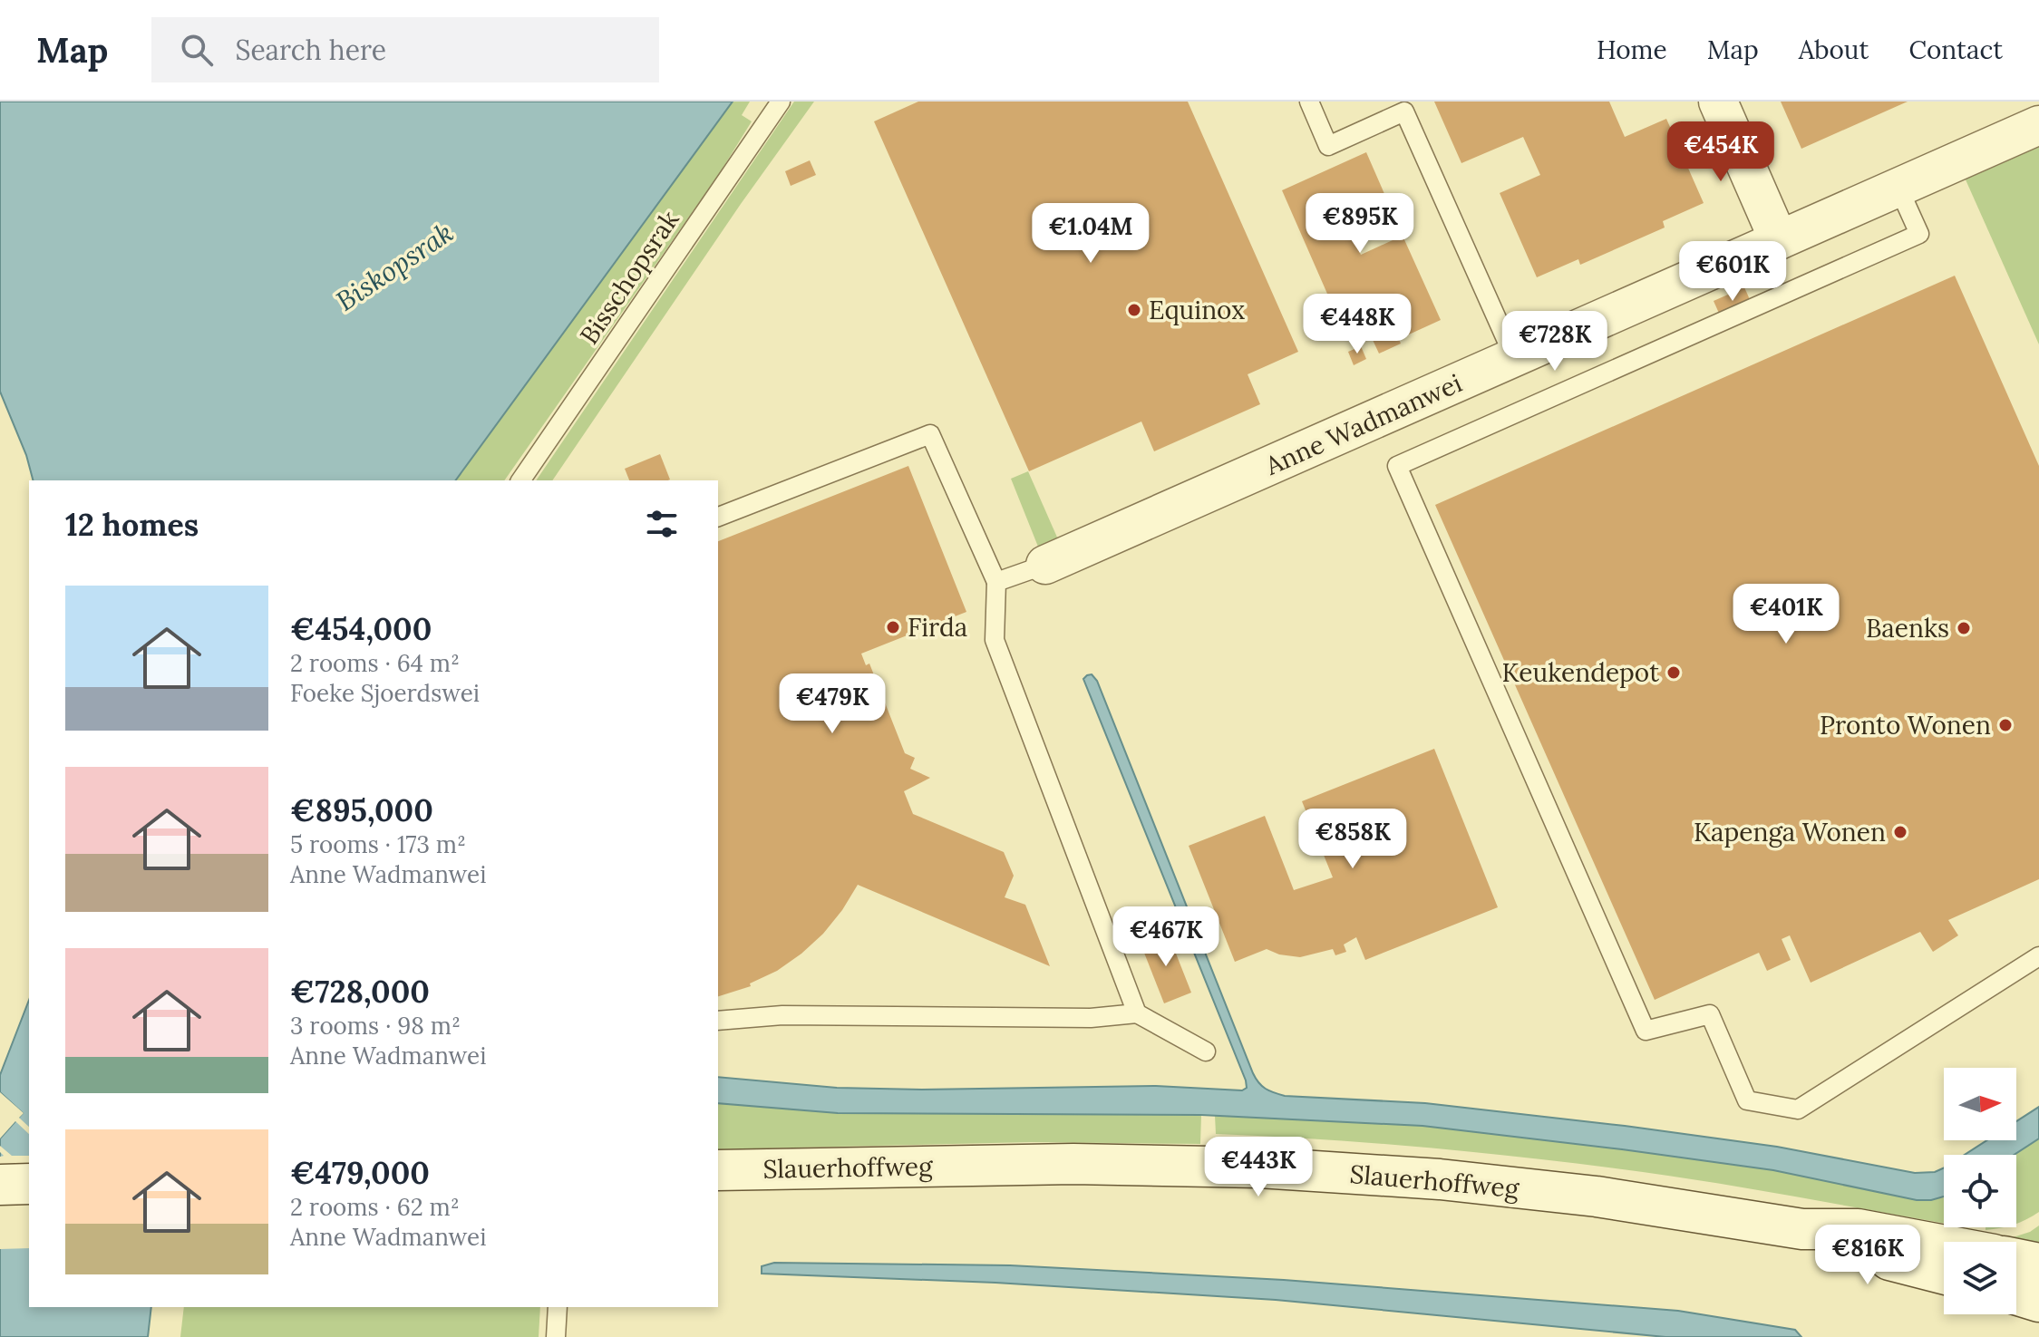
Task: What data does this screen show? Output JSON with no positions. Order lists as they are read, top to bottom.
{
  "streets": {
    "main road": ["Slauerhoffweg"],
    "street": ["Anne Wadmanwei"],
    "lane": ["Bisschopsrak"]
  },
  "water": ["Biskopsrak"],
  "places": [
    "Equinox",
    "Firda",
    "Baenks",
    "Keukendepot",
    "Pronto Wonen",
    "Kapenga Wonen"
  ],
  "north": "right",
  "page": {
    "header": "Map",
    "search": "Search here",
    "nav": [
      "Home",
      "Map",
      "About",
      "Contact"
    ],
    "price": [
      "€454K",
      "€895K",
      "€1.04M",
      "€601K",
      "€448K",
      "€728K",
      "€401K",
      "€479K",
      "€858K",
      "€467K",
      "€443K",
      "€816K"
    ],
    "heading": "12 homes",
    "list": [
      {
        "name": "€454,000",
        "note": "2 rooms · 64 m² · Foeke Sjoerdswei"
      },
      {
        "name": "€895,000",
        "note": "5 rooms · 173 m² · Anne Wadmanwei"
      },
      {
        "name": "€728,000",
        "note": "3 rooms · 98 m² · Anne Wadmanwei"
      },
      {
        "name": "€479,000",
        "note": "2 rooms · 62 m² · Anne Wadmanwei"
      }
    ]
  }
}
